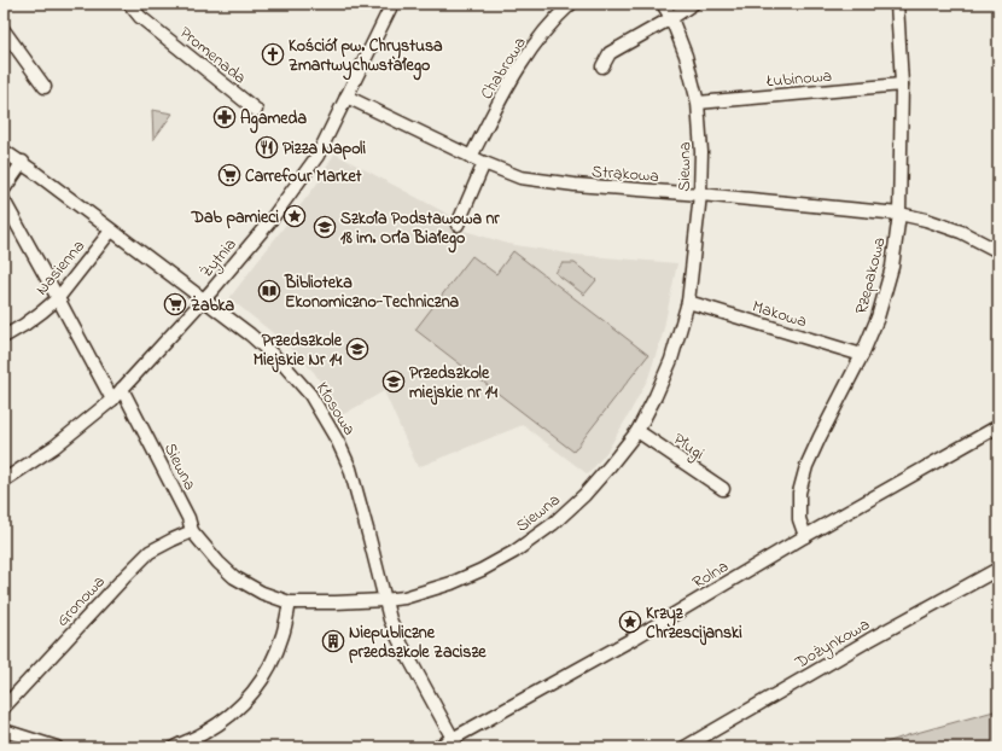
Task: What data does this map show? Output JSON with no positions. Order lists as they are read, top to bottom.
{
  "streets": {
    "street": [
      "Promenada",
      "Chabrowa",
      "Łubinowa",
      "Siewna",
      "Strąkowa",
      "Żytnia",
      "Nasienna",
      "Rzepakowa",
      "Makowa",
      "Kłosowa",
      "Pługi",
      "Rolna",
      "Gronowa",
      "Dożynkowa"
    ]
  },
  "crossings": [
    ["Chabrowa", "Strąkowa"],
    ["Łubinowa", "Siewna"],
    ["Łubinowa", "Rzepakowa"],
    ["Siewna", "Strąkowa"],
    ["Siewna", "Żytnia"],
    ["Siewna", "Makowa"],
    ["Siewna", "Kłosowa"],
    ["Siewna", "Pługi"],
    ["Siewna", "Gronowa"],
    ["Strąkowa", "Żytnia"],
    ["Strąkowa", "Rzepakowa"],
    ["Żytnia", "Kłosowa"],
    ["Nasienna", "Kłosowa"],
    ["Rzepakowa", "Makowa"],
    ["Rzepakowa", "Rolna"],
    ["Kłosowa", "Rolna"]
  ],
  "places": {
    "church": ["Kościół pw. Chrystusa Zmartwychwstałego"],
    "pharmacy": ["Agameda"],
    "restaurant": ["Pizza Napoli"],
    "supermarket": ["Carrefour Market", "Żabka"],
    "place": ["Dab pamieci", "Krzyz Chrzescijanski"],
    "school or university": ["Szkoła Podstawowa nr 18 im. Orła Białego", "Przedszkole Miejskie Nr 14", "Przedszkole miejskie nr 14"],
    "library": ["Biblioteka Ekonomiczno-Techniczna"],
    "building": ["Niepubliczne przedszkole Zacisze"]
  }
}
